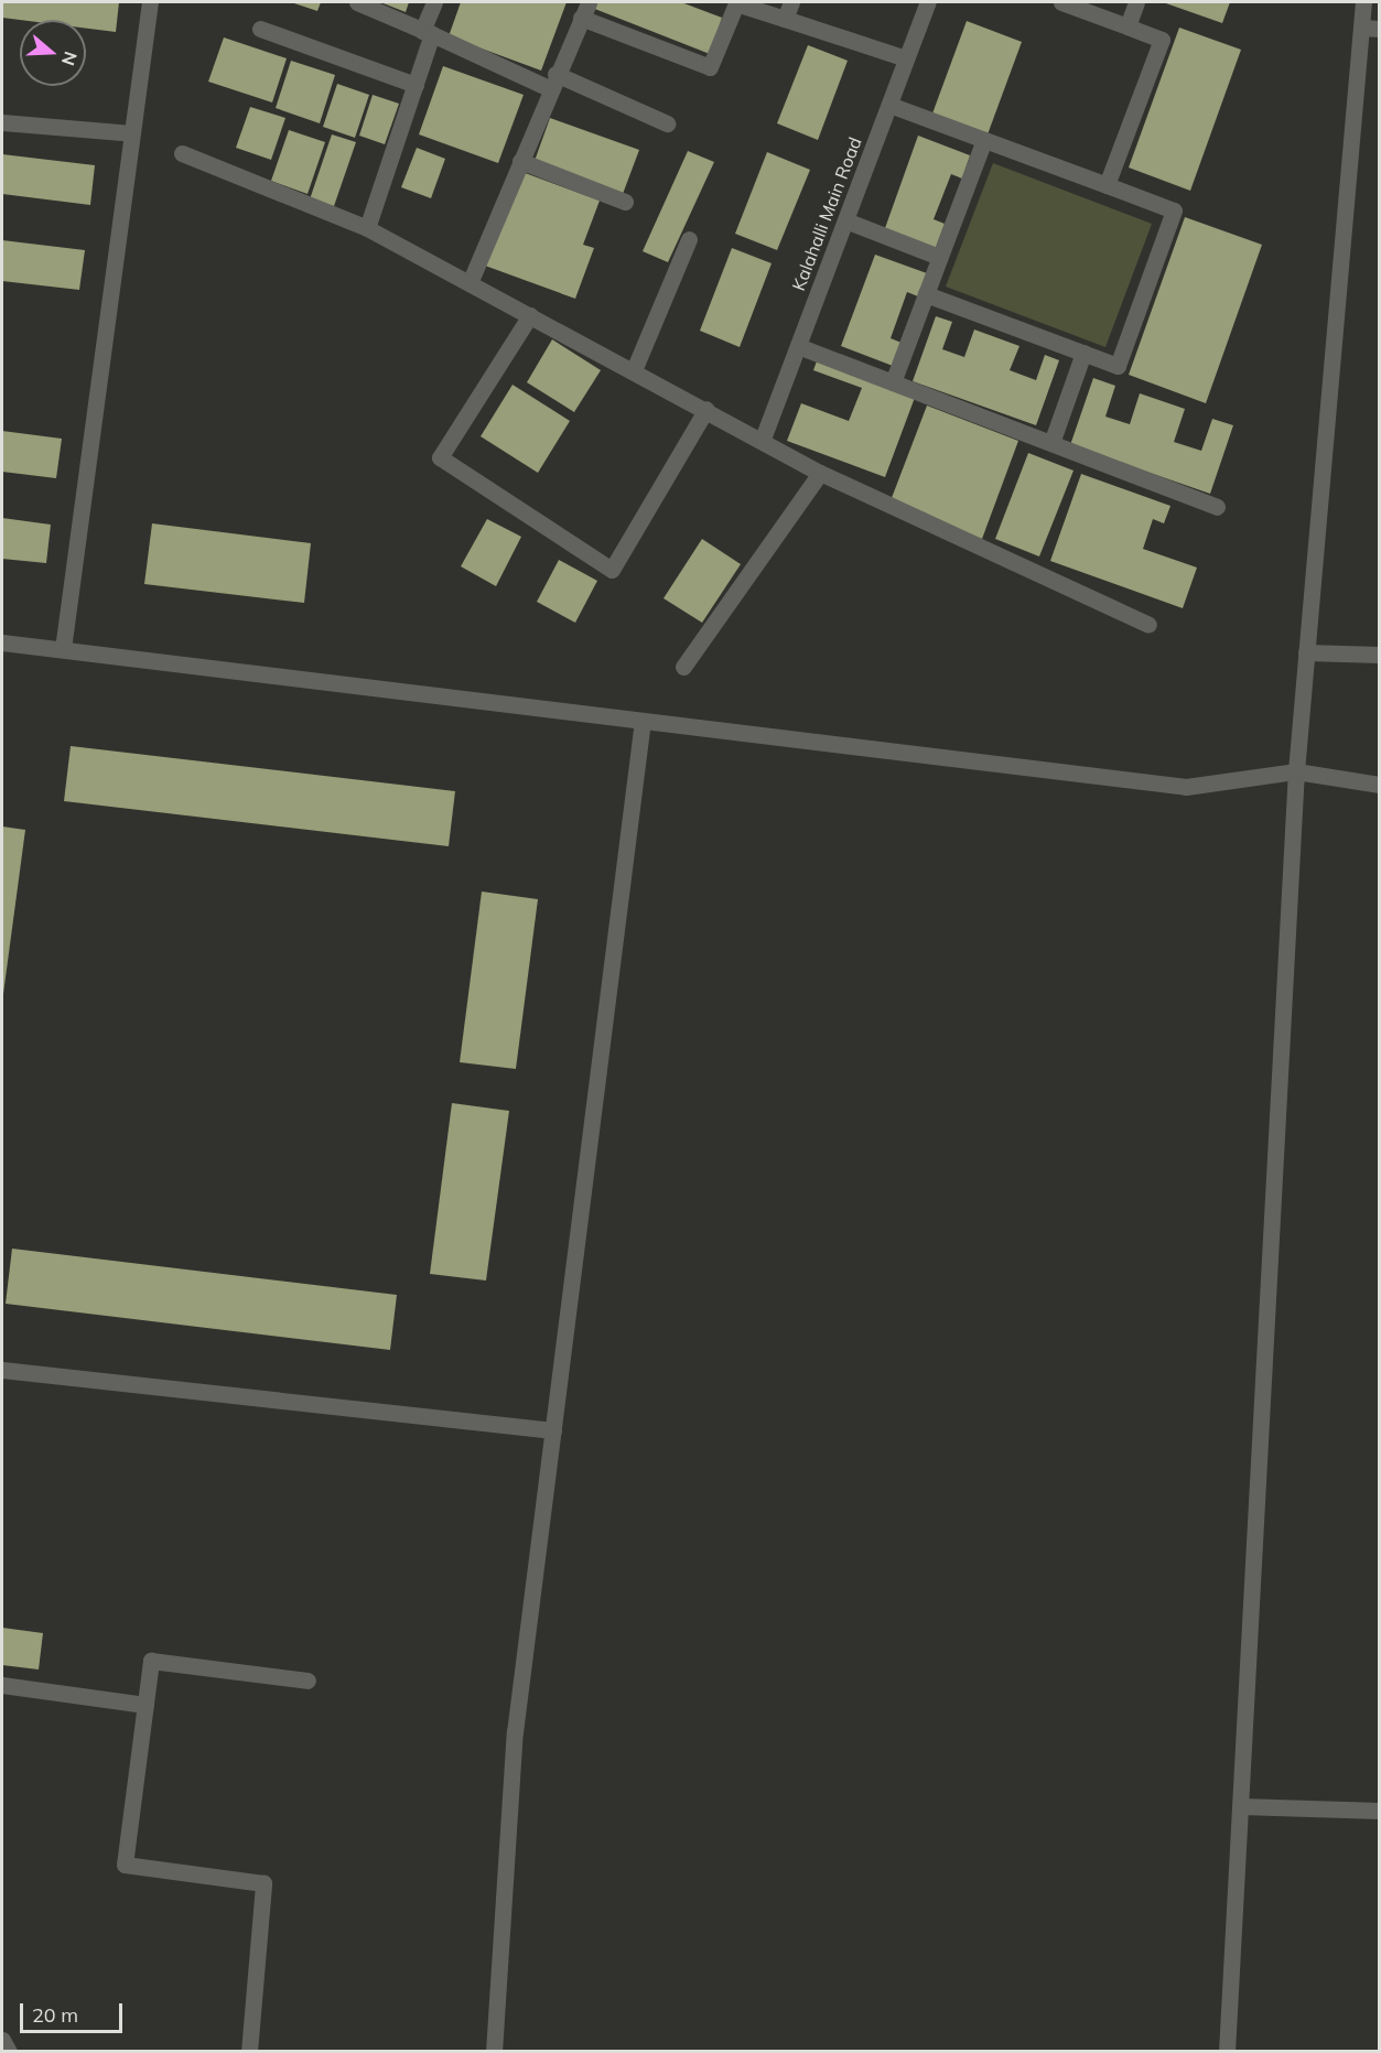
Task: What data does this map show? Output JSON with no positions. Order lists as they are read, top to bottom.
{
  "streets": {
    "street": ["Kalahalli Main Road"]
  },
  "scale_bar": "20 m",
  "north": "right"
}
